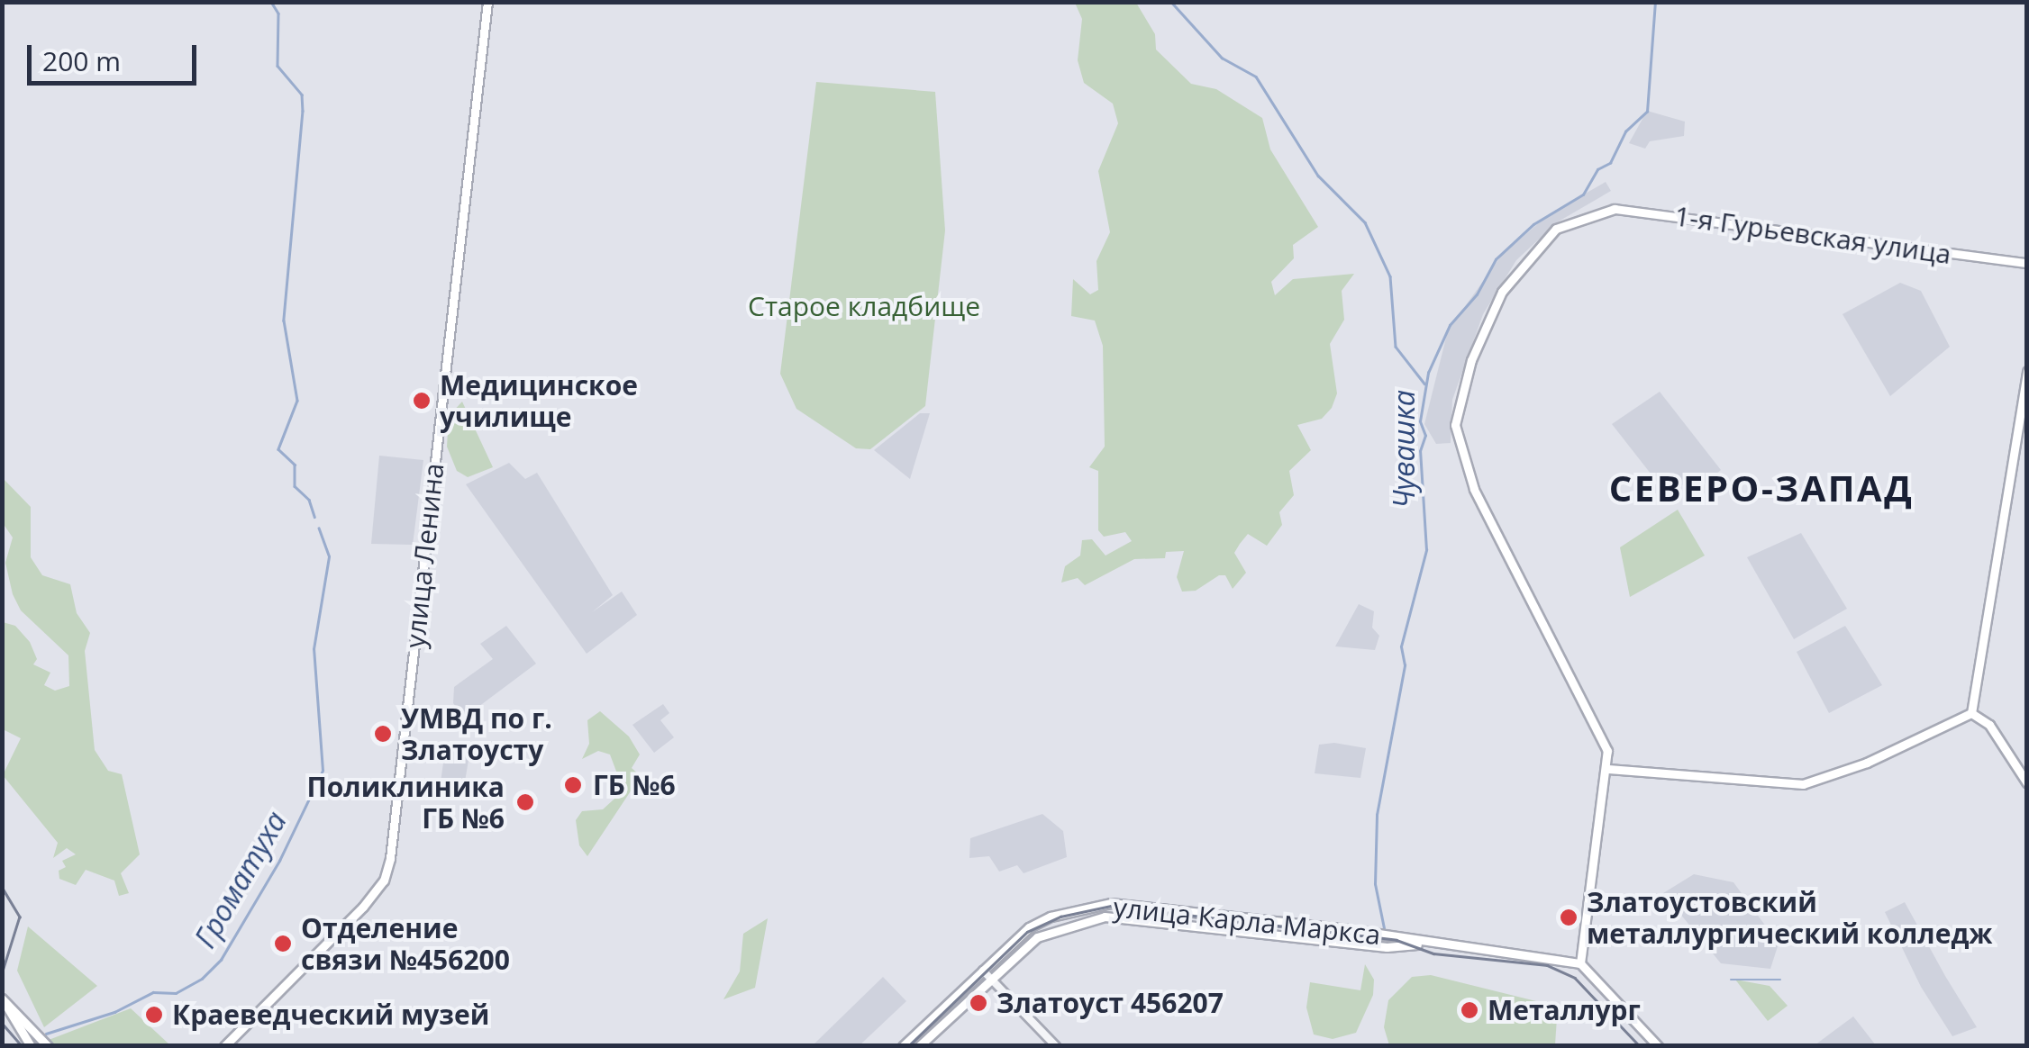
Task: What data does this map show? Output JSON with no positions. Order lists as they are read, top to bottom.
{
  "streets": {
    "main road": ["1-я Гурьевская улица", "улица Ленина", "улица Карла Маркса"]
  },
  "districts": ["СЕВЕРО-ЗАПАД"],
  "water": ["Чувашка", "Громатуха"],
  "parks": ["Старое кладбище"],
  "places": [
    "Медицинское училище",
    "УМВД по г. Златоусту",
    "ГБ №6",
    "Поликлиника ГБ №6",
    "Златоустовский металлургический колледж",
    "Отделение связи №456200",
    "Златоуст 456207",
    "Металлург",
    "Краеведческий музей"
  ],
  "scale_bar": "200 m"
}
